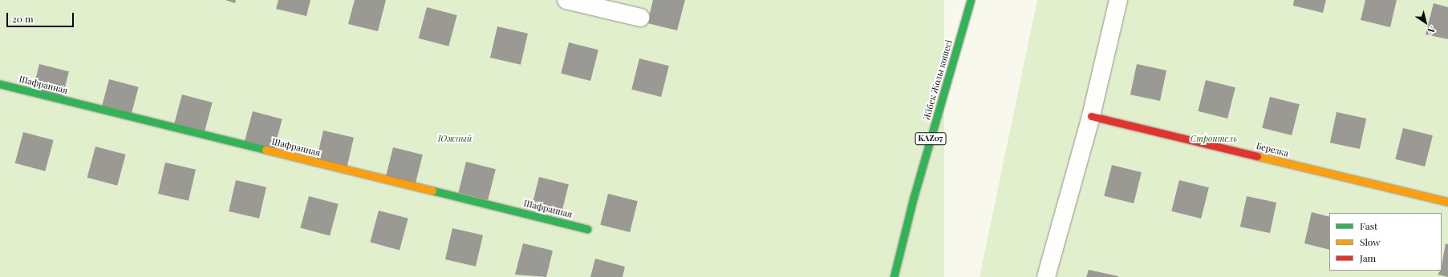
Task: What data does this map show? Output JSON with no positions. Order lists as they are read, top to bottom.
{
  "streets": {
    "main road": [
      "Жібек Жолы көшесі",
      "Шафранная",
      "KAZ07",
      "Березка"
    ]
  },
  "parks": ["Южный", "Строитель"],
  "legend": ["Fast", "Slow", "Jam"],
  "scale_bar": "20 m",
  "north": "bottom right"
}
